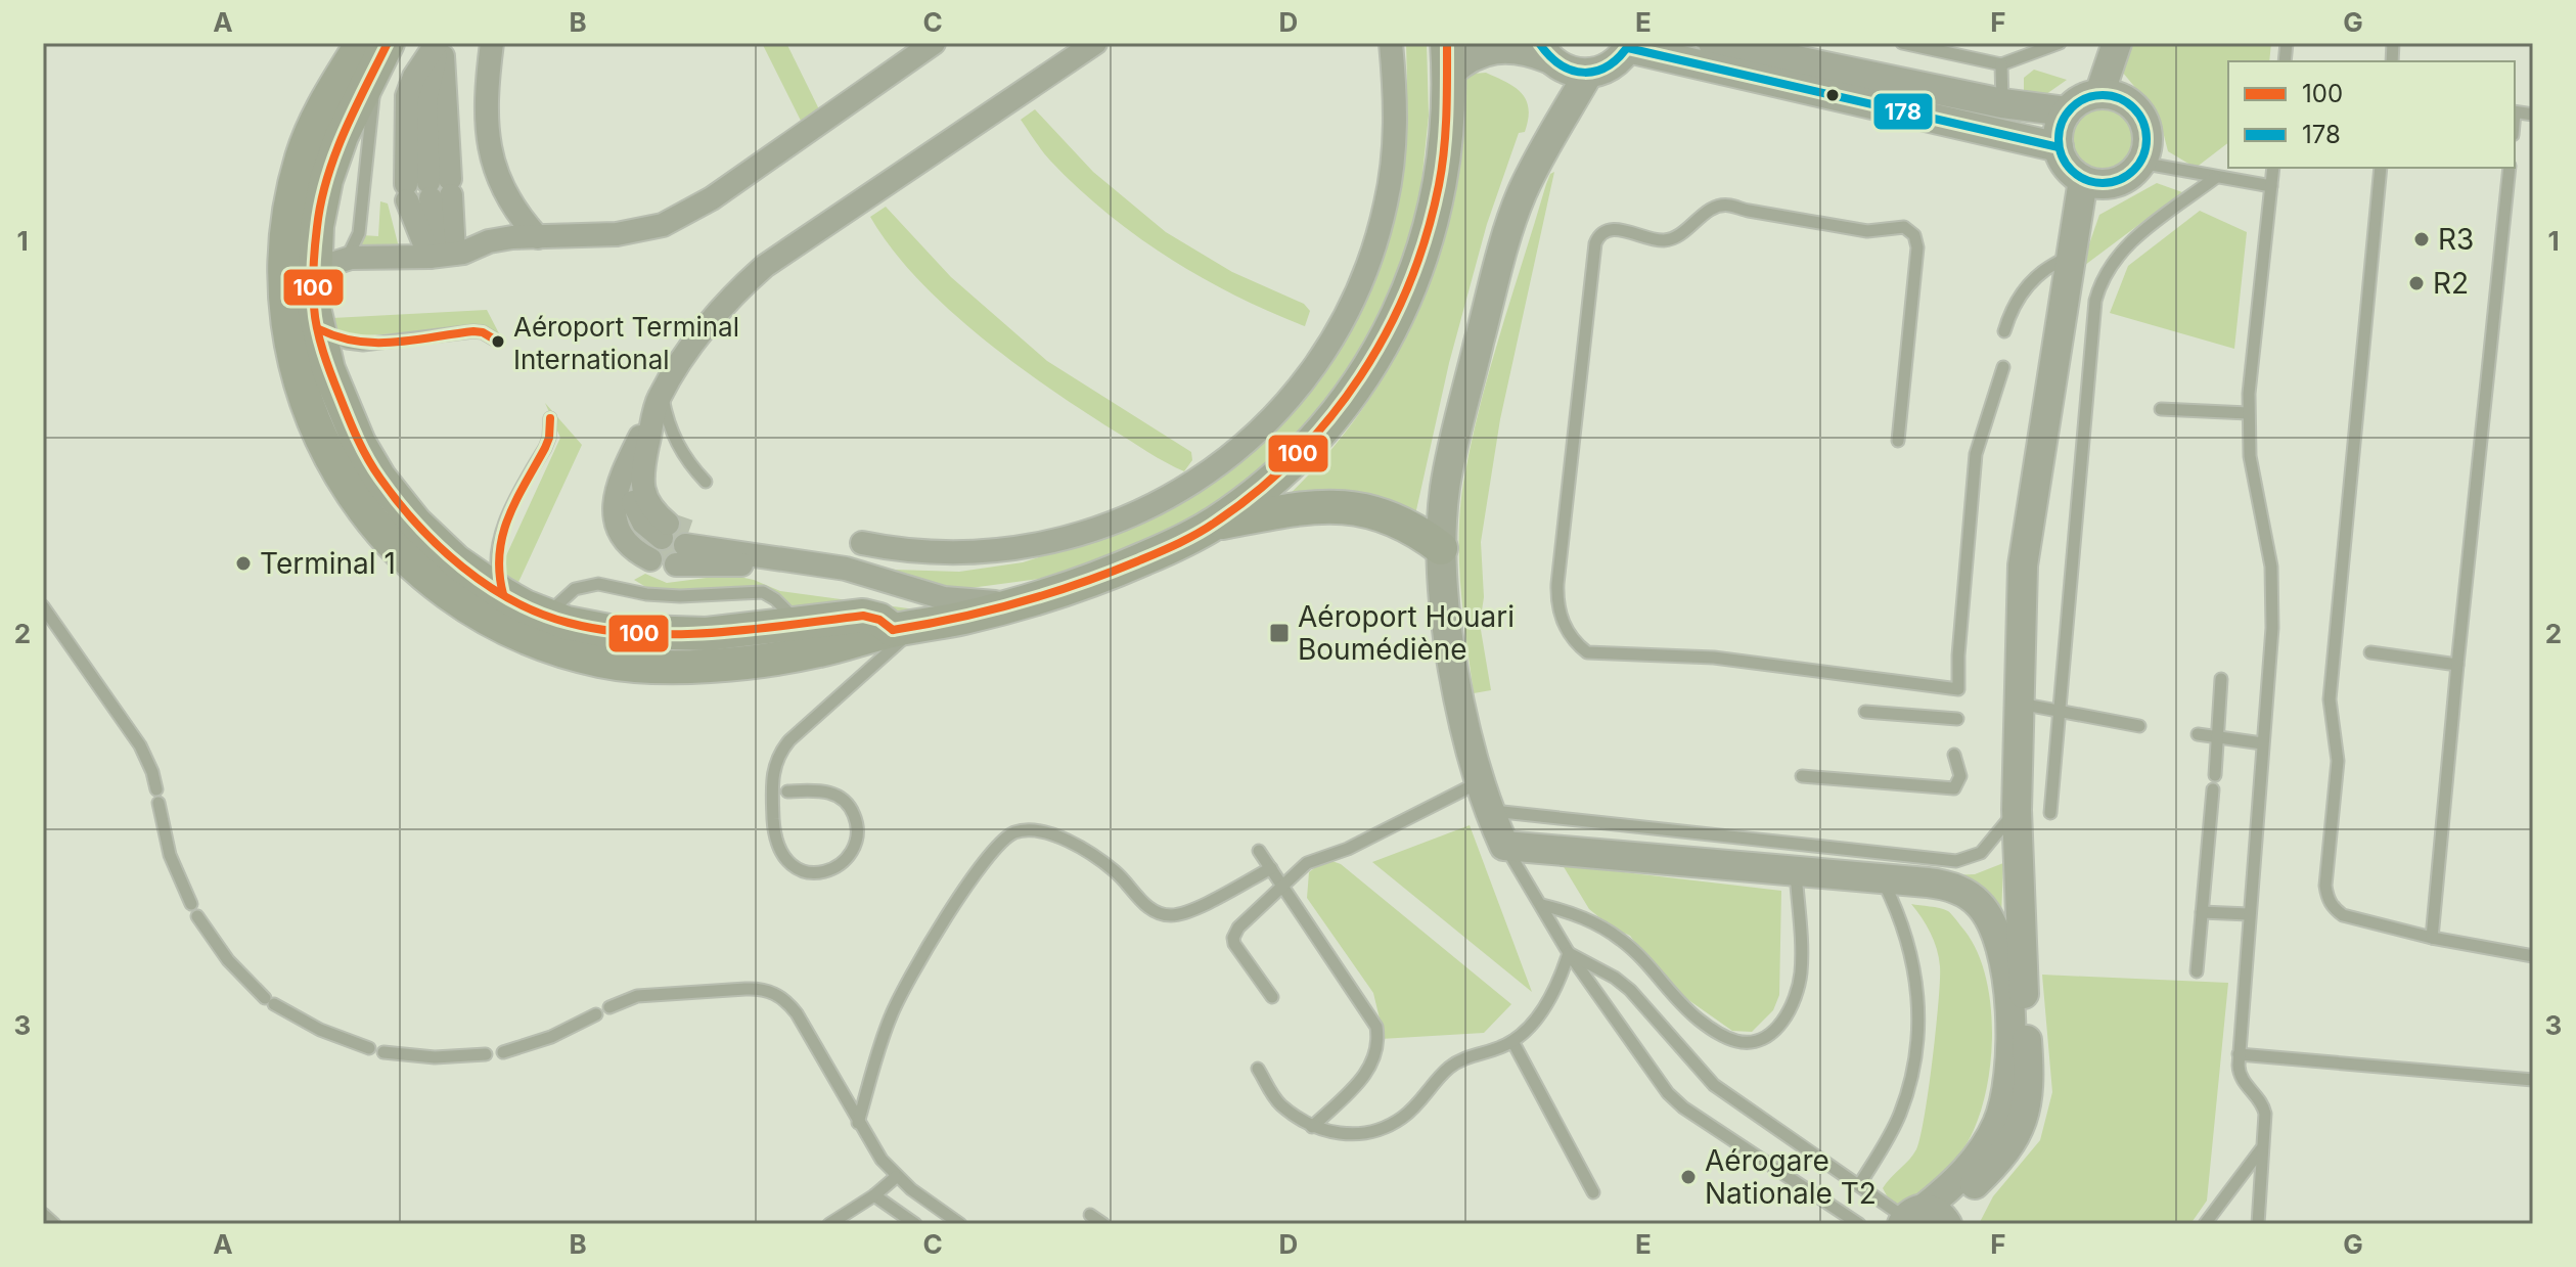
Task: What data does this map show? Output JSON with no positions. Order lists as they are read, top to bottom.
{
  "places": {
    "other": [
      "R3",
      "R2",
      "Aéroport Terminal International",
      "Terminal 1",
      "Aérogare Nationale T2"
    ],
    "transit": ["Aéroport Houari Boumédiène"]
  },
  "lines": ["transit line 100", "transit line 178"],
  "legend": ["100", "178"],
  "grid": {
    "columns": [
      "A",
      "B",
      "C",
      "D",
      "E",
      "F",
      "G"
    ],
    "rows": ["1", "2", "3"]
  }
}
